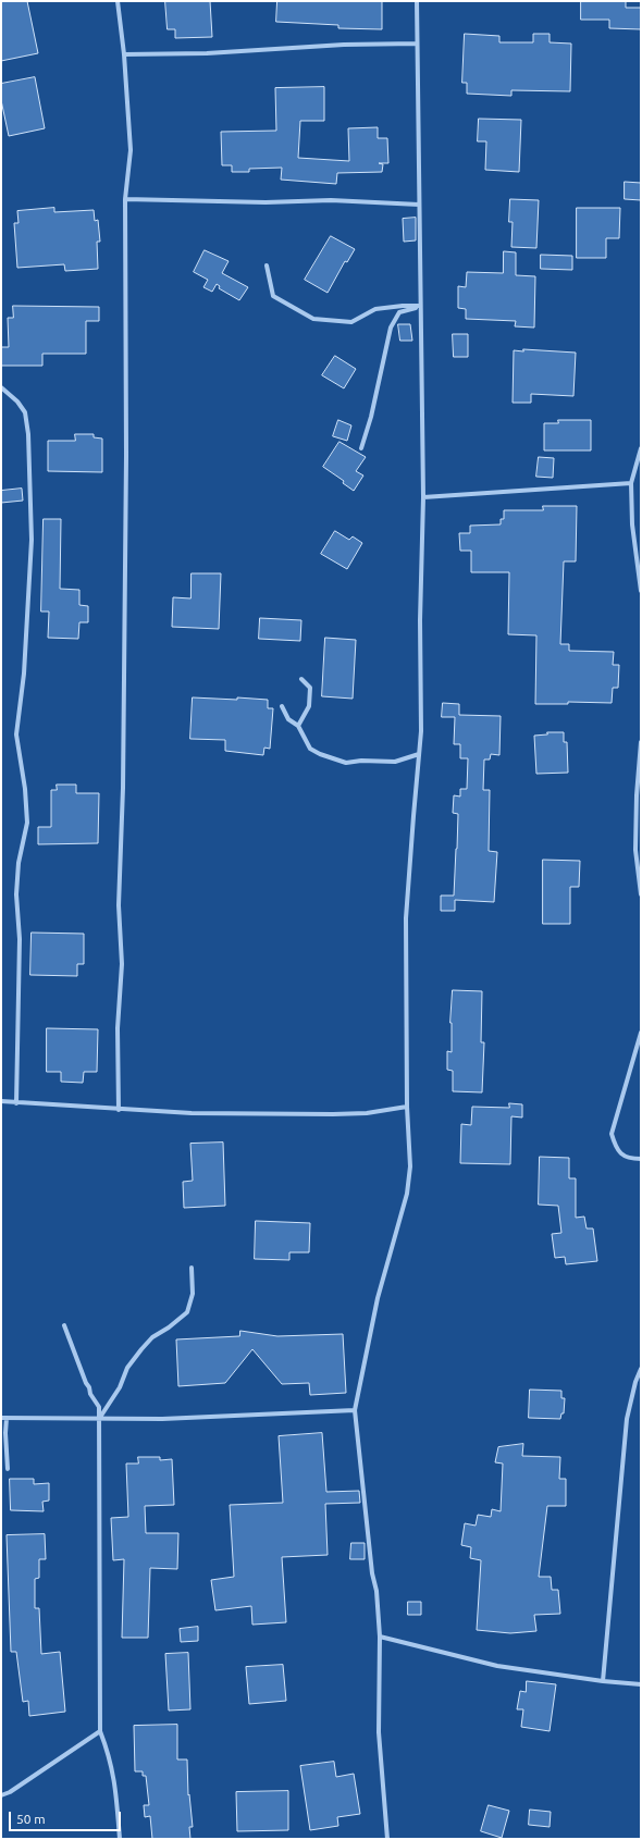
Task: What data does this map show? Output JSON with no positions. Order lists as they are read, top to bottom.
{
  "scale_bar": "50 m"
}
